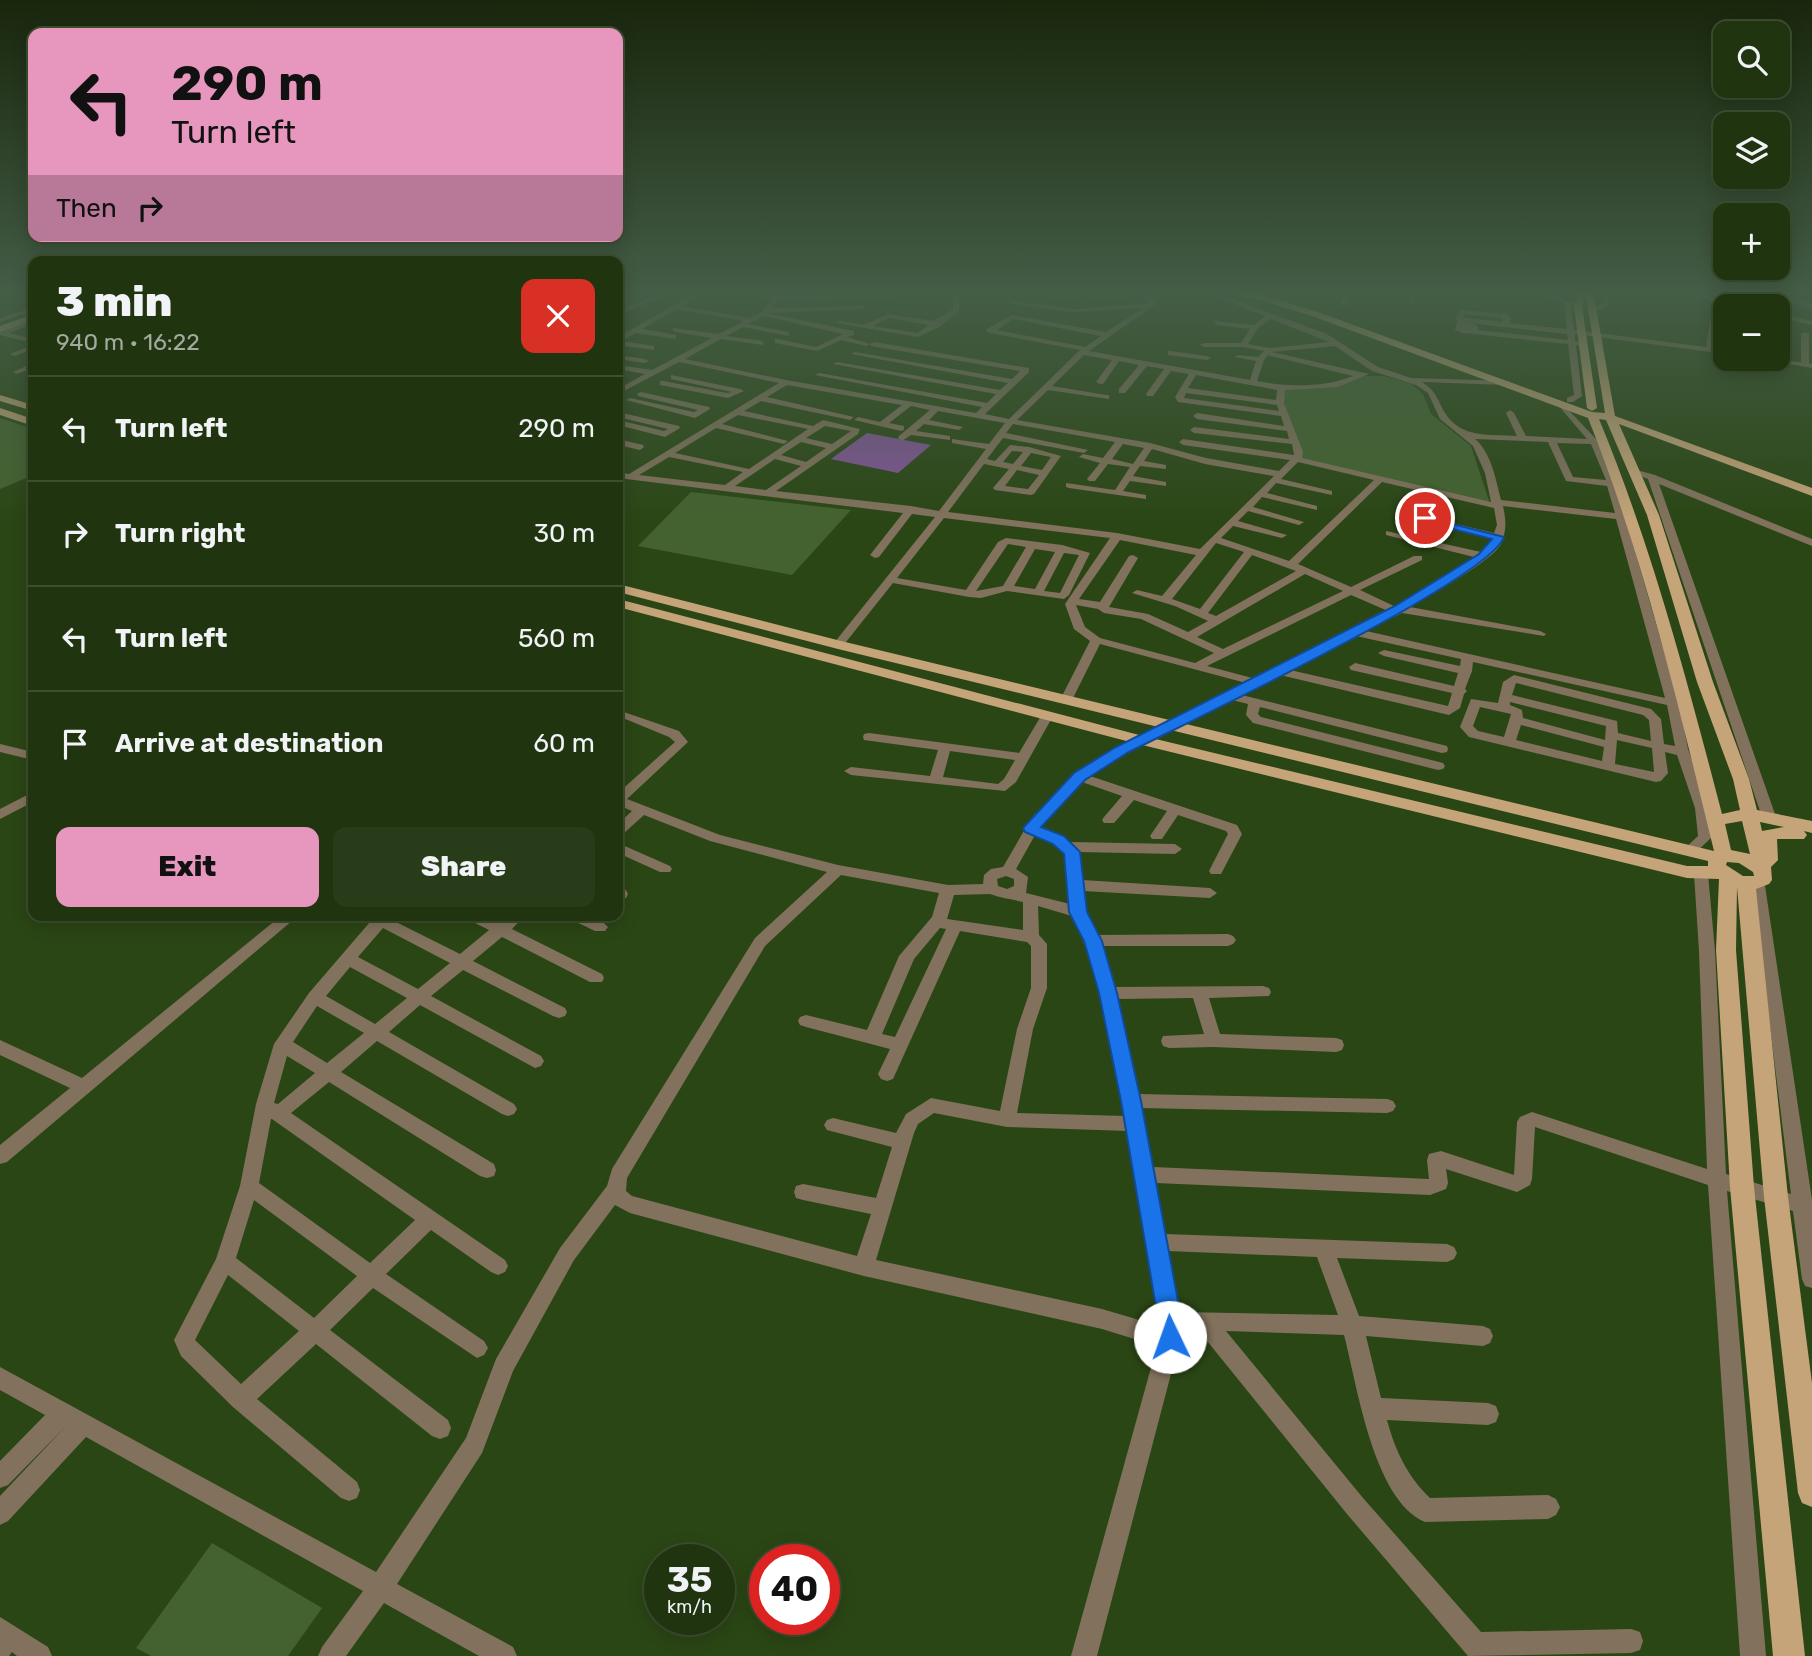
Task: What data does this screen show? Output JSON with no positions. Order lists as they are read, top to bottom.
{
  "page": {
    "map_buttons": ["+", "−"],
    "turn": ["290 m", "Turn left"],
    "then": "Then",
    "heading": ["3 min", "940 m · 16:22"],
    "list": [
      {
        "name": "Turn left",
        "value": "290 m"
      },
      {
        "name": "Turn right",
        "value": "30 m"
      },
      {
        "name": "Turn left",
        "value": "560 m"
      },
      {
        "name": "Arrive at destination",
        "value": "60 m"
      }
    ],
    "buttons": ["Exit", "Share"],
    "speed": "35 km/h",
    "limit": "40"
  }
}
